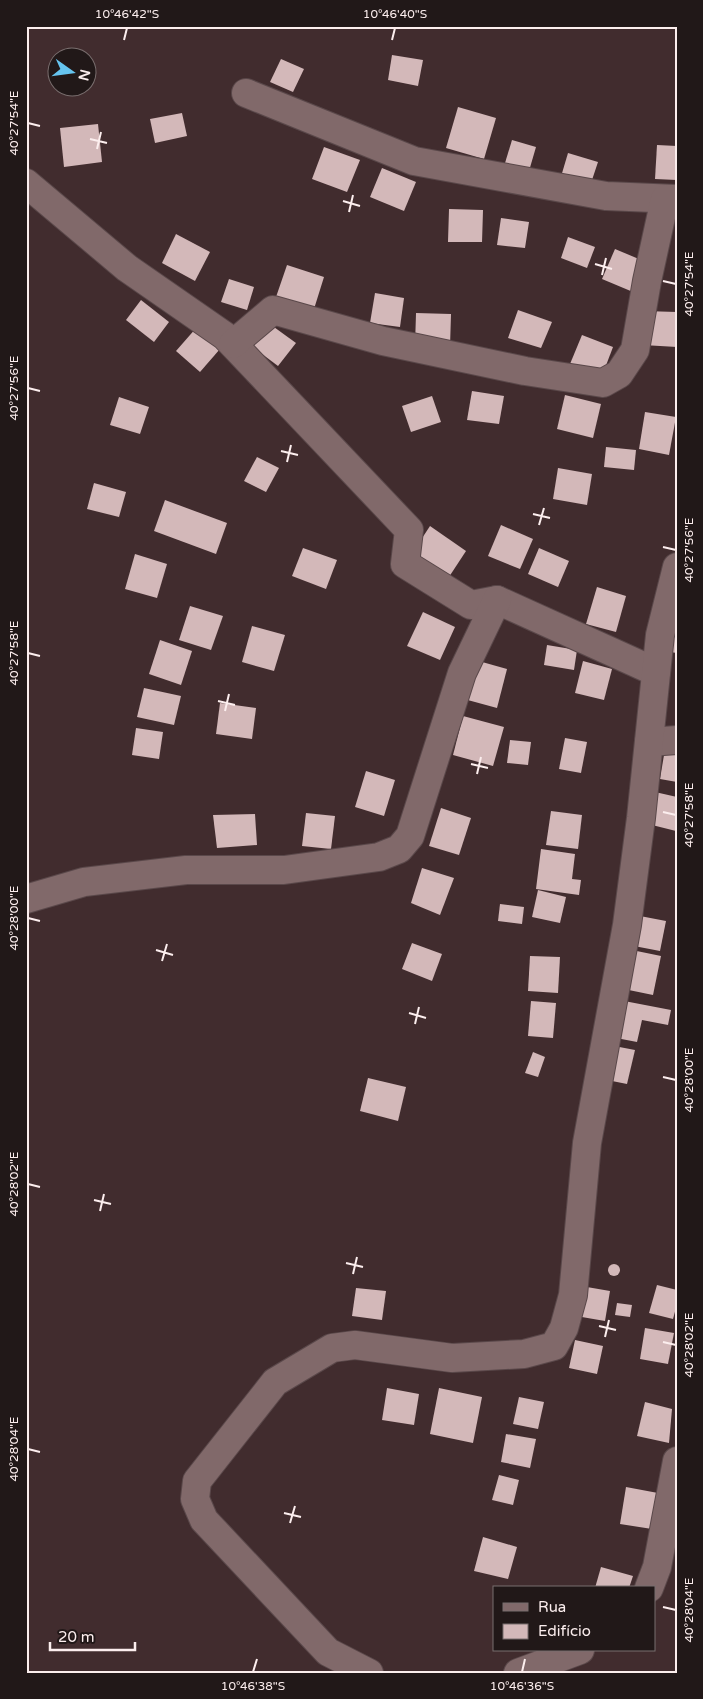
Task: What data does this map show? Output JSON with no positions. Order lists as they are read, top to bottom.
{
  "legend": ["Rua", "Edifício"],
  "scale_bar": "20 m",
  "north": "right",
  "coordinates": [
    "10°46'42\"S",
    "10°46'40\"S",
    "40°27'54\"E",
    "40°27'56\"E",
    "40°27'58\"E",
    "40°28'00\"E",
    "40°28'02\"E",
    "40°28'04\"E",
    "10°46'38\"S",
    "10°46'36\"S"
  ]
}
